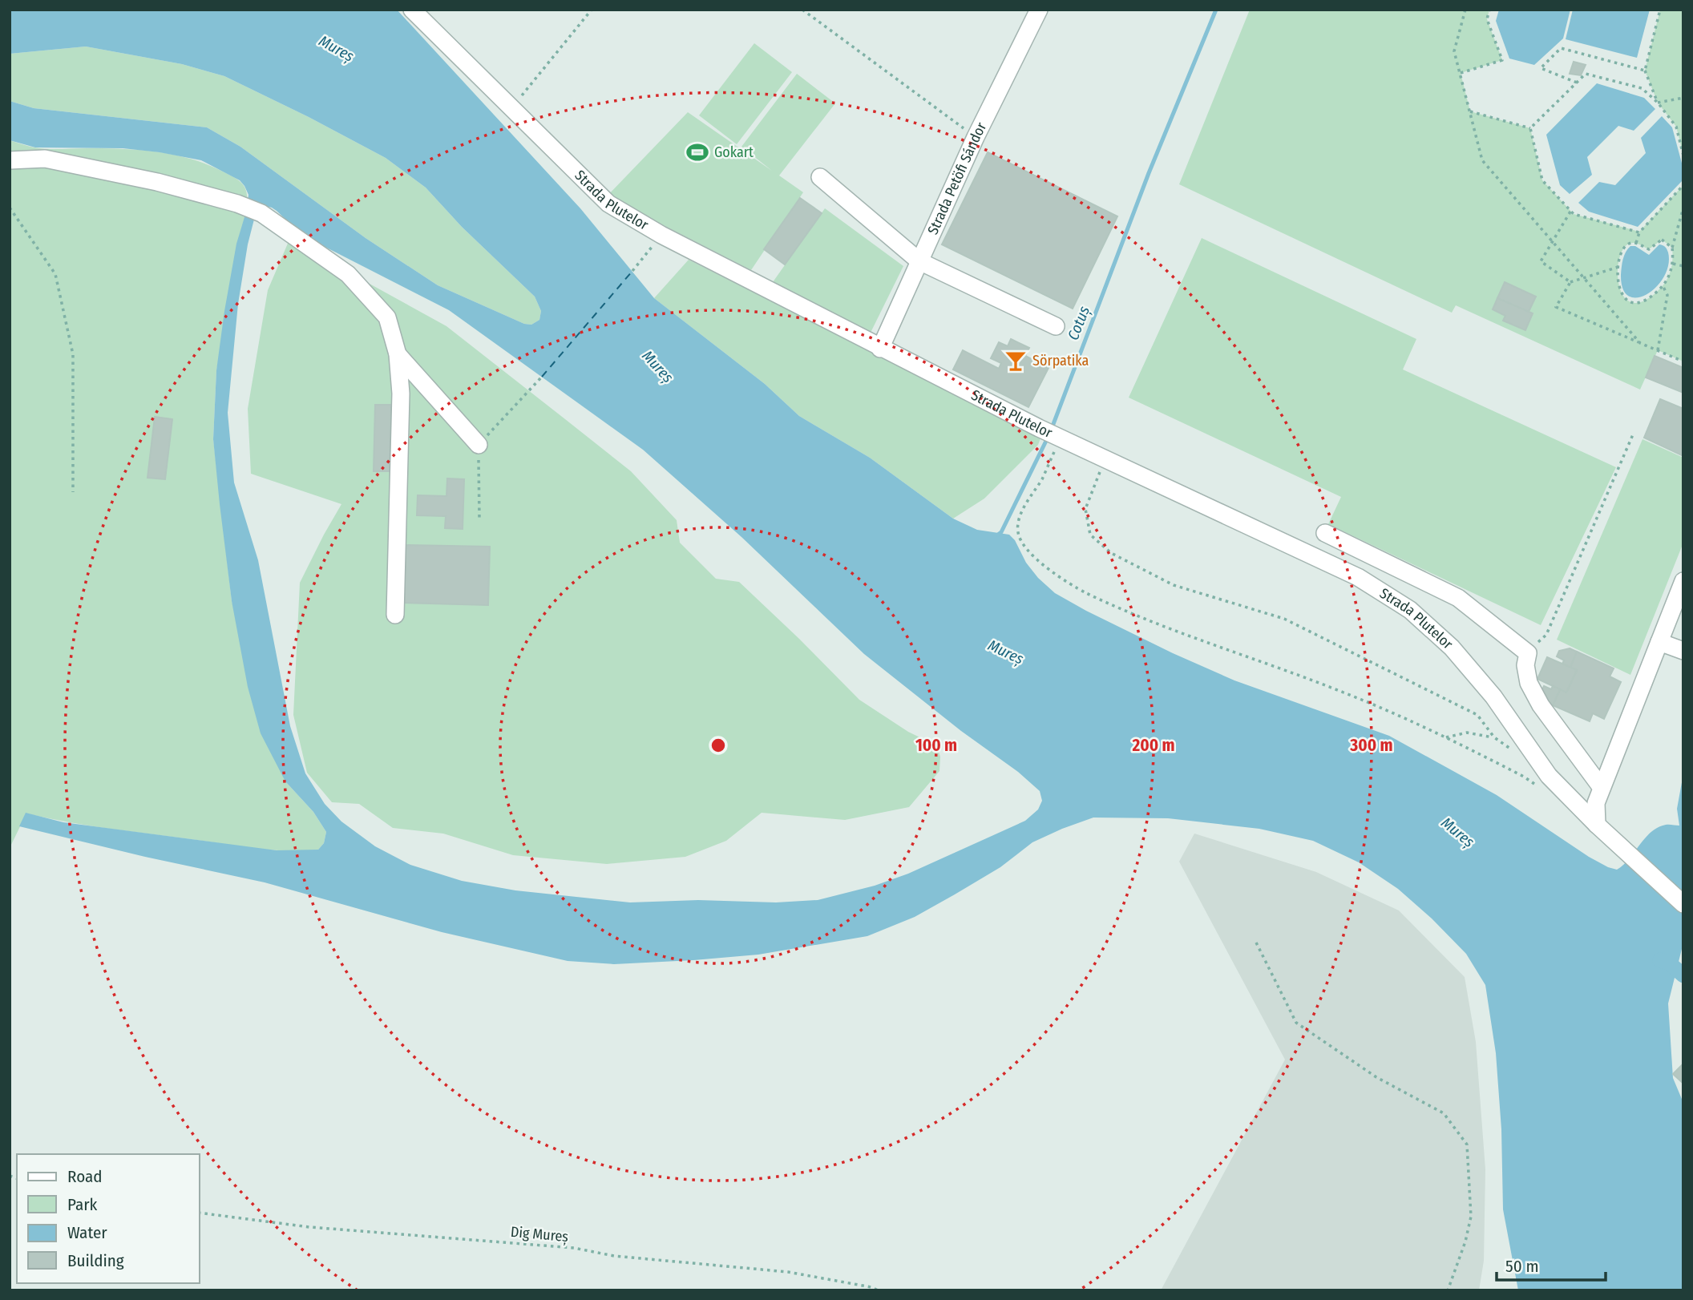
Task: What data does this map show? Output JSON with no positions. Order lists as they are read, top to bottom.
{
  "streets": {
    "street": ["Strada Petöfi Sándor", "Strada Plutelor"],
    "path": ["Dig Mureș"]
  },
  "crossings": [
    ["Strada Petöfi Sándor", "Strada Plutelor"]
  ],
  "water": ["Mureș", "Cotuș"],
  "places": {
    "sports": ["Gokart"],
    "bar": ["Sörpatika"]
  },
  "legend": [
    "Road",
    "Park",
    "Water",
    "Building"
  ],
  "scale_bar": "50 m",
  "rings": ["100 m", "200 m", "300 m"]
}
